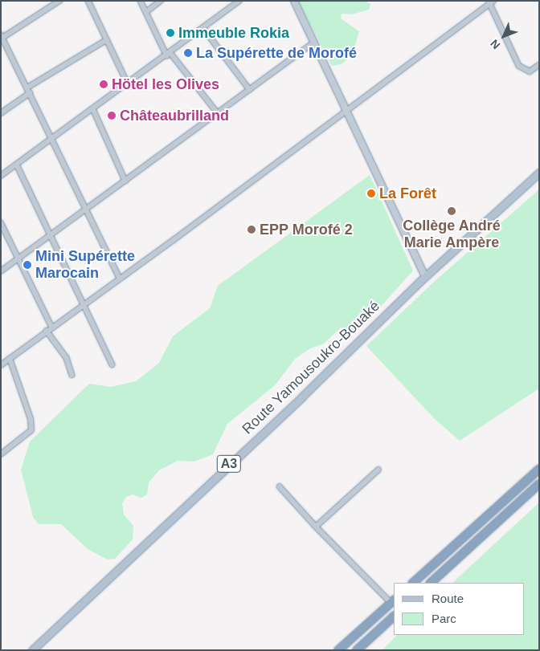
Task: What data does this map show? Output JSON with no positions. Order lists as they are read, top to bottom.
{
  "streets": {
    "main road": ["Route Yamousoukro-Bouaké", "A3"]
  },
  "places": [
    "Immeuble Rokia",
    "La Supérette de Morofé",
    "Hötel les Olives",
    "Châteaubrilland",
    "La Forêt",
    "Collège André Marie Ampère",
    "EPP Morofé 2",
    "Mini Supérette Marocain"
  ],
  "legend": ["Route", "Parc"],
  "north": "bottom left"
}
